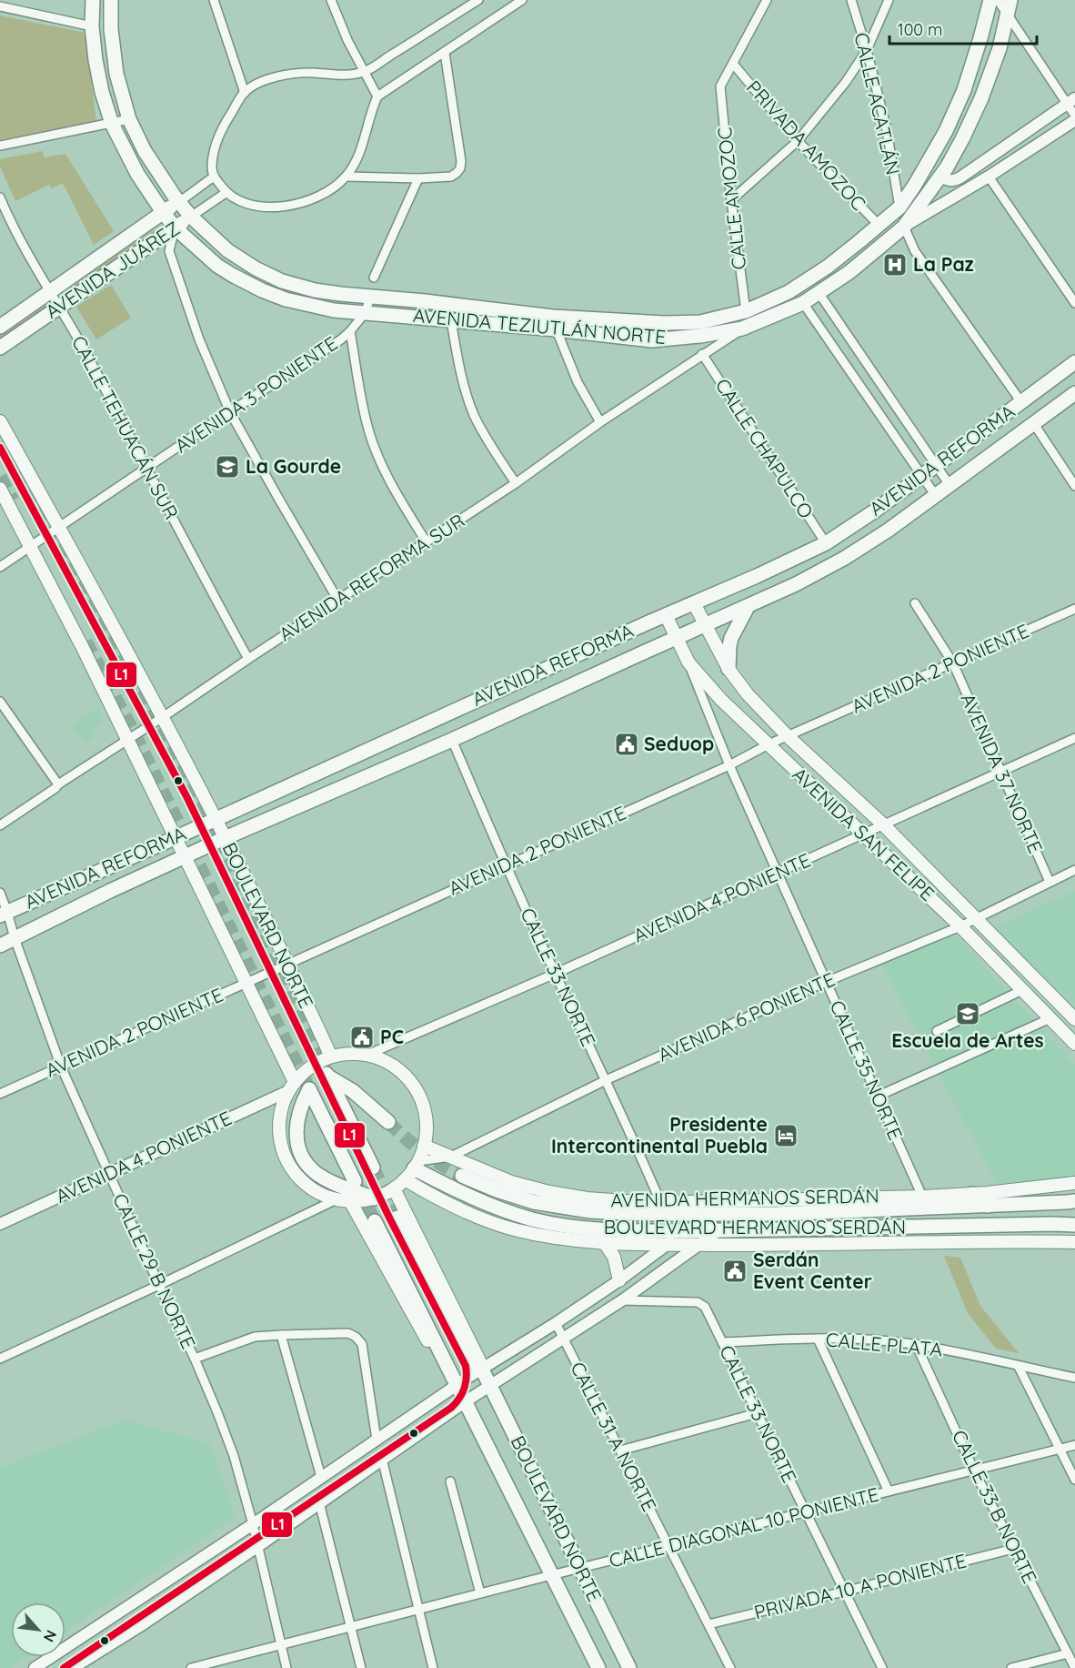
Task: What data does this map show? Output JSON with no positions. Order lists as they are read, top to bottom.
{
  "streets": {
    "main road": [
      "AVENIDA JUÁREZ",
      "AVENIDA TEZIUTLÁN NORTE",
      "AVENIDA REFORMA",
      "AVENIDA SAN FELIPE",
      "BOULEVARD NORTE",
      "AVENIDA HERMANOS SERDÁN",
      "BOULEVARD HERMANOS SERDÁN"
    ],
    "street": [
      "CALLE ACATLÁN",
      "PRIVADA AMOZOC",
      "CALLE AMOZOC",
      "AVENIDA 3 PONIENTE",
      "CALLE TEHUACÁN SUR",
      "CALLE CHAPULCO",
      "AVENIDA REFORMA SUR",
      "AVENIDA 2 PONIENTE",
      "AVENIDA 37 NORTE",
      "AVENIDA 4 PONIENTE",
      "CALLE 33 NORTE",
      "AVENIDA 6 PONIENTE",
      "CALLE 35 NORTE",
      "CALLE 29 B NORTE",
      "CALLE PLATA",
      "CALLE 31 A NORTE",
      "CALLE 33 B NORTE",
      "CALLE DIAGONAL 10 PONIENTE",
      "PRIVADA 10 A PONIENTE"
    ]
  },
  "crossings": [
    ["CALLE ACATLÁN", "AVENIDA TEZIUTLÁN NORTE"],
    ["PRIVADA AMOZOC", "CALLE AMOZOC"],
    ["PRIVADA AMOZOC", "AVENIDA TEZIUTLÁN NORTE"],
    ["CALLE AMOZOC", "AVENIDA TEZIUTLÁN NORTE"],
    ["AVENIDA JUÁREZ", "AVENIDA TEZIUTLÁN NORTE"],
    ["AVENIDA JUÁREZ", "CALLE TEHUACÁN SUR"],
    ["AVENIDA TEZIUTLÁN NORTE", "AVENIDA 3 PONIENTE"],
    ["AVENIDA TEZIUTLÁN NORTE", "AVENIDA REFORMA SUR"],
    ["AVENIDA 3 PONIENTE", "CALLE TEHUACÁN SUR"],
    ["AVENIDA 3 PONIENTE", "BOULEVARD NORTE"],
    ["CALLE TEHUACÁN SUR", "AVENIDA REFORMA SUR"],
    ["CALLE CHAPULCO", "AVENIDA REFORMA"],
    ["CALLE CHAPULCO", "AVENIDA REFORMA SUR"],
    ["AVENIDA REFORMA", "AVENIDA SAN FELIPE"],
    ["AVENIDA REFORMA", "BOULEVARD NORTE"],
    ["AVENIDA REFORMA", "CALLE 33 NORTE"],
    ["AVENIDA REFORMA", "CALLE 29 B NORTE"],
    ["AVENIDA REFORMA SUR", "BOULEVARD NORTE"],
    ["AVENIDA 2 PONIENTE", "AVENIDA 37 NORTE"],
    ["AVENIDA 2 PONIENTE", "AVENIDA SAN FELIPE"],
    ["AVENIDA 2 PONIENTE", "BOULEVARD NORTE"],
    ["AVENIDA 2 PONIENTE", "CALLE 33 NORTE"],
    ["AVENIDA 2 PONIENTE", "CALLE 35 NORTE"],
    ["AVENIDA 2 PONIENTE", "CALLE 29 B NORTE"],
    ["AVENIDA 37 NORTE", "AVENIDA 4 PONIENTE"],
    ["AVENIDA 37 NORTE", "AVENIDA 6 PONIENTE"],
    ["AVENIDA SAN FELIPE", "AVENIDA 4 PONIENTE"],
    ["AVENIDA SAN FELIPE", "AVENIDA 6 PONIENTE"],
    ["AVENIDA SAN FELIPE", "CALLE 35 NORTE"],
    ["AVENIDA 4 PONIENTE", "BOULEVARD NORTE"],
    ["AVENIDA 4 PONIENTE", "CALLE 33 NORTE"],
    ["AVENIDA 4 PONIENTE", "AVENIDA 6 PONIENTE"],
    ["AVENIDA 4 PONIENTE", "CALLE 35 NORTE"],
    ["AVENIDA 4 PONIENTE", "AVENIDA HERMANOS SERDÁN"],
    ["AVENIDA 4 PONIENTE", "BOULEVARD HERMANOS SERDÁN"],
    ["AVENIDA 4 PONIENTE", "CALLE 29 B NORTE"],
    ["BOULEVARD NORTE", "AVENIDA 6 PONIENTE"],
    ["BOULEVARD NORTE", "AVENIDA HERMANOS SERDÁN"],
    ["BOULEVARD NORTE", "BOULEVARD HERMANOS SERDÁN"],
    ["BOULEVARD NORTE", "CALLE DIAGONAL 10 PONIENTE"],
    ["CALLE 33 NORTE", "AVENIDA 6 PONIENTE"],
    ["CALLE 33 NORTE", "AVENIDA HERMANOS SERDÁN"],
    ["CALLE 33 NORTE", "BOULEVARD HERMANOS SERDÁN"],
    ["CALLE 33 NORTE", "CALLE PLATA"],
    ["CALLE 33 NORTE", "CALLE DIAGONAL 10 PONIENTE"],
    ["CALLE 33 NORTE", "PRIVADA 10 A PONIENTE"],
    ["AVENIDA 6 PONIENTE", "CALLE 35 NORTE"],
    ["AVENIDA 6 PONIENTE", "AVENIDA HERMANOS SERDÁN"],
    ["AVENIDA 6 PONIENTE", "BOULEVARD HERMANOS SERDÁN"],
    ["CALLE 35 NORTE", "AVENIDA HERMANOS SERDÁN"],
    ["CALLE 35 NORTE", "BOULEVARD HERMANOS SERDÁN"],
    ["AVENIDA HERMANOS SERDÁN", "BOULEVARD HERMANOS SERDÁN"],
    ["CALLE 29 B NORTE", "CALLE DIAGONAL 10 PONIENTE"],
    ["CALLE PLATA", "CALLE 33 B NORTE"],
    ["CALLE 31 A NORTE", "CALLE DIAGONAL 10 PONIENTE"],
    ["CALLE 31 A NORTE", "PRIVADA 10 A PONIENTE"],
    ["CALLE 33 B NORTE", "CALLE DIAGONAL 10 PONIENTE"],
    ["CALLE 33 B NORTE", "PRIVADA 10 A PONIENTE"]
  ],
  "places": {
    "hospital": ["La Paz"],
    "school or university": ["La Gourde", "Escuela de Artes"],
    "public building": ["Seduop", "PC", "Serdán Event Center"],
    "hotel": ["Presidente Intercontinental Puebla"]
  },
  "lines": ["transit line L1"],
  "scale_bar": "100 m",
  "north": "bottom right"
}
